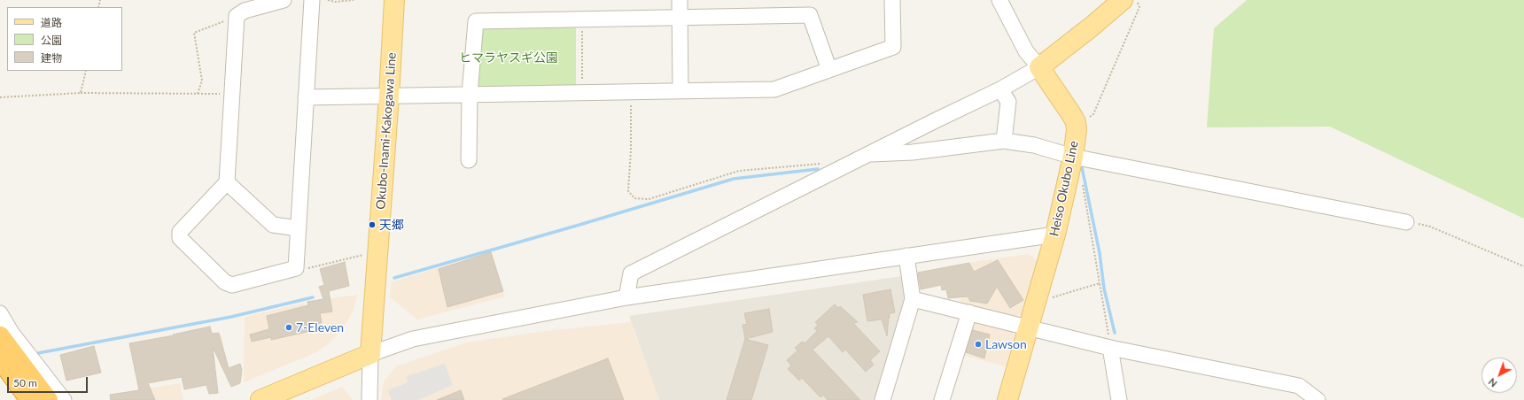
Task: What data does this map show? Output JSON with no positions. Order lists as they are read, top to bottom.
{
  "streets": {
    "main road": ["Okubo-Inami-Kakogawa Line", "Heiso Okubo Line"]
  },
  "parks": ["ヒマラヤスギ公園"],
  "places": ["天郷", "7-Eleven", "Lawson"],
  "legend": ["道路", "公園", "建物"],
  "scale_bar": "50 m",
  "north": "bottom left"
}
